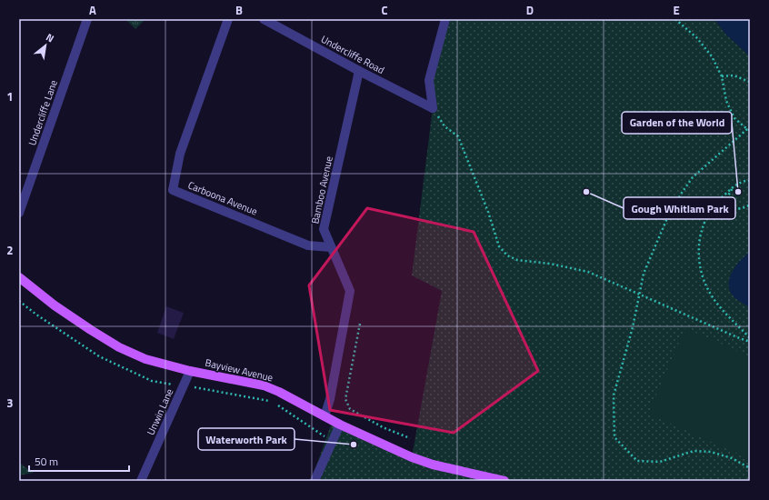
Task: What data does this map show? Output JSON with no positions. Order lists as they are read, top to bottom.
{
  "streets": {
    "main road": ["Bayview Avenue"],
    "street": [
      "Undercliffe Road",
      "Undercliffe Lane",
      "Bamboo Avenue",
      "Carboona Avenue",
      "Unwin Lane"
    ]
  },
  "crossings": [
    ["Undercliffe Road", "Bamboo Avenue"],
    ["Bamboo Avenue", "Carboona Avenue"],
    ["Bamboo Avenue", "Bayview Avenue"],
    ["Bayview Avenue", "Unwin Lane"]
  ],
  "places": ["Gough Whitlam Park", "Garden of the World", "Waterworth Park"],
  "scale_bar": "50 m",
  "north": "top right",
  "grid": {
    "columns": [
      "A",
      "B",
      "C",
      "D",
      "E"
    ],
    "rows": ["1", "2", "3"]
  }
}
